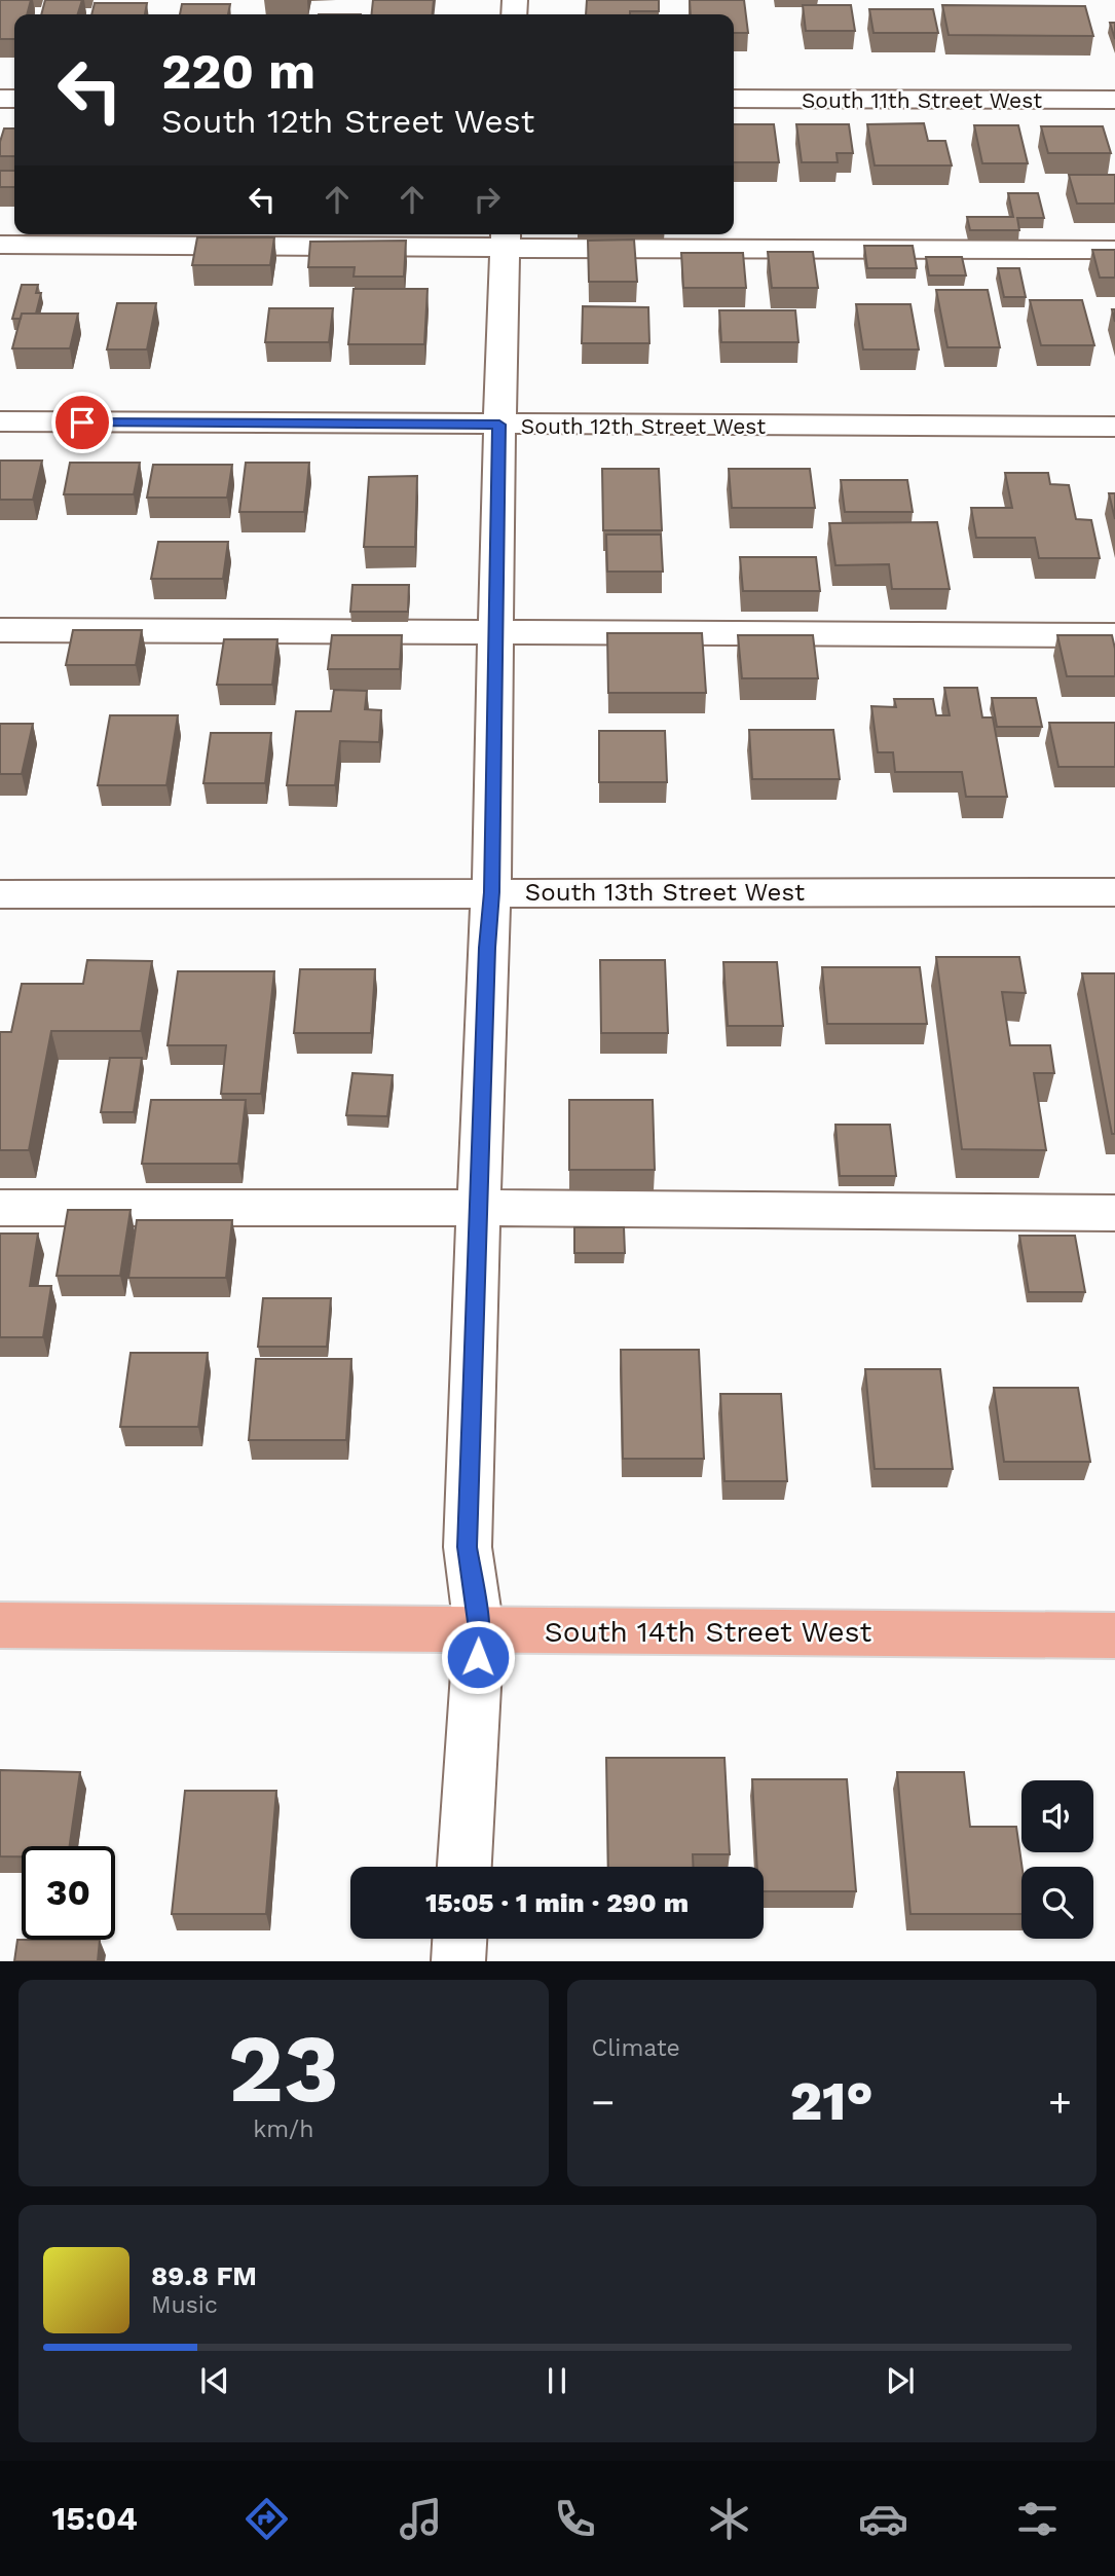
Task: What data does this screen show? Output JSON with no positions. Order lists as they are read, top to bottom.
{
  "streets": {
    "main road": ["South 14th Street West"],
    "street": ["South 11th Street West", "South 12th Street West", "South 13th Street West"]
  },
  "page": {
    "turn": ["220 m", "South 12th Street West"],
    "limit": "30",
    "trip": "15:05 · 1 min · 290 m",
    "tile": [
      ["23", "km/h"],
      "Climate"
    ],
    "heat": ["−", "21°", "+"],
    "song": ["89.8 FM", "Music"],
    "tabs": "15:04"
  }
}
